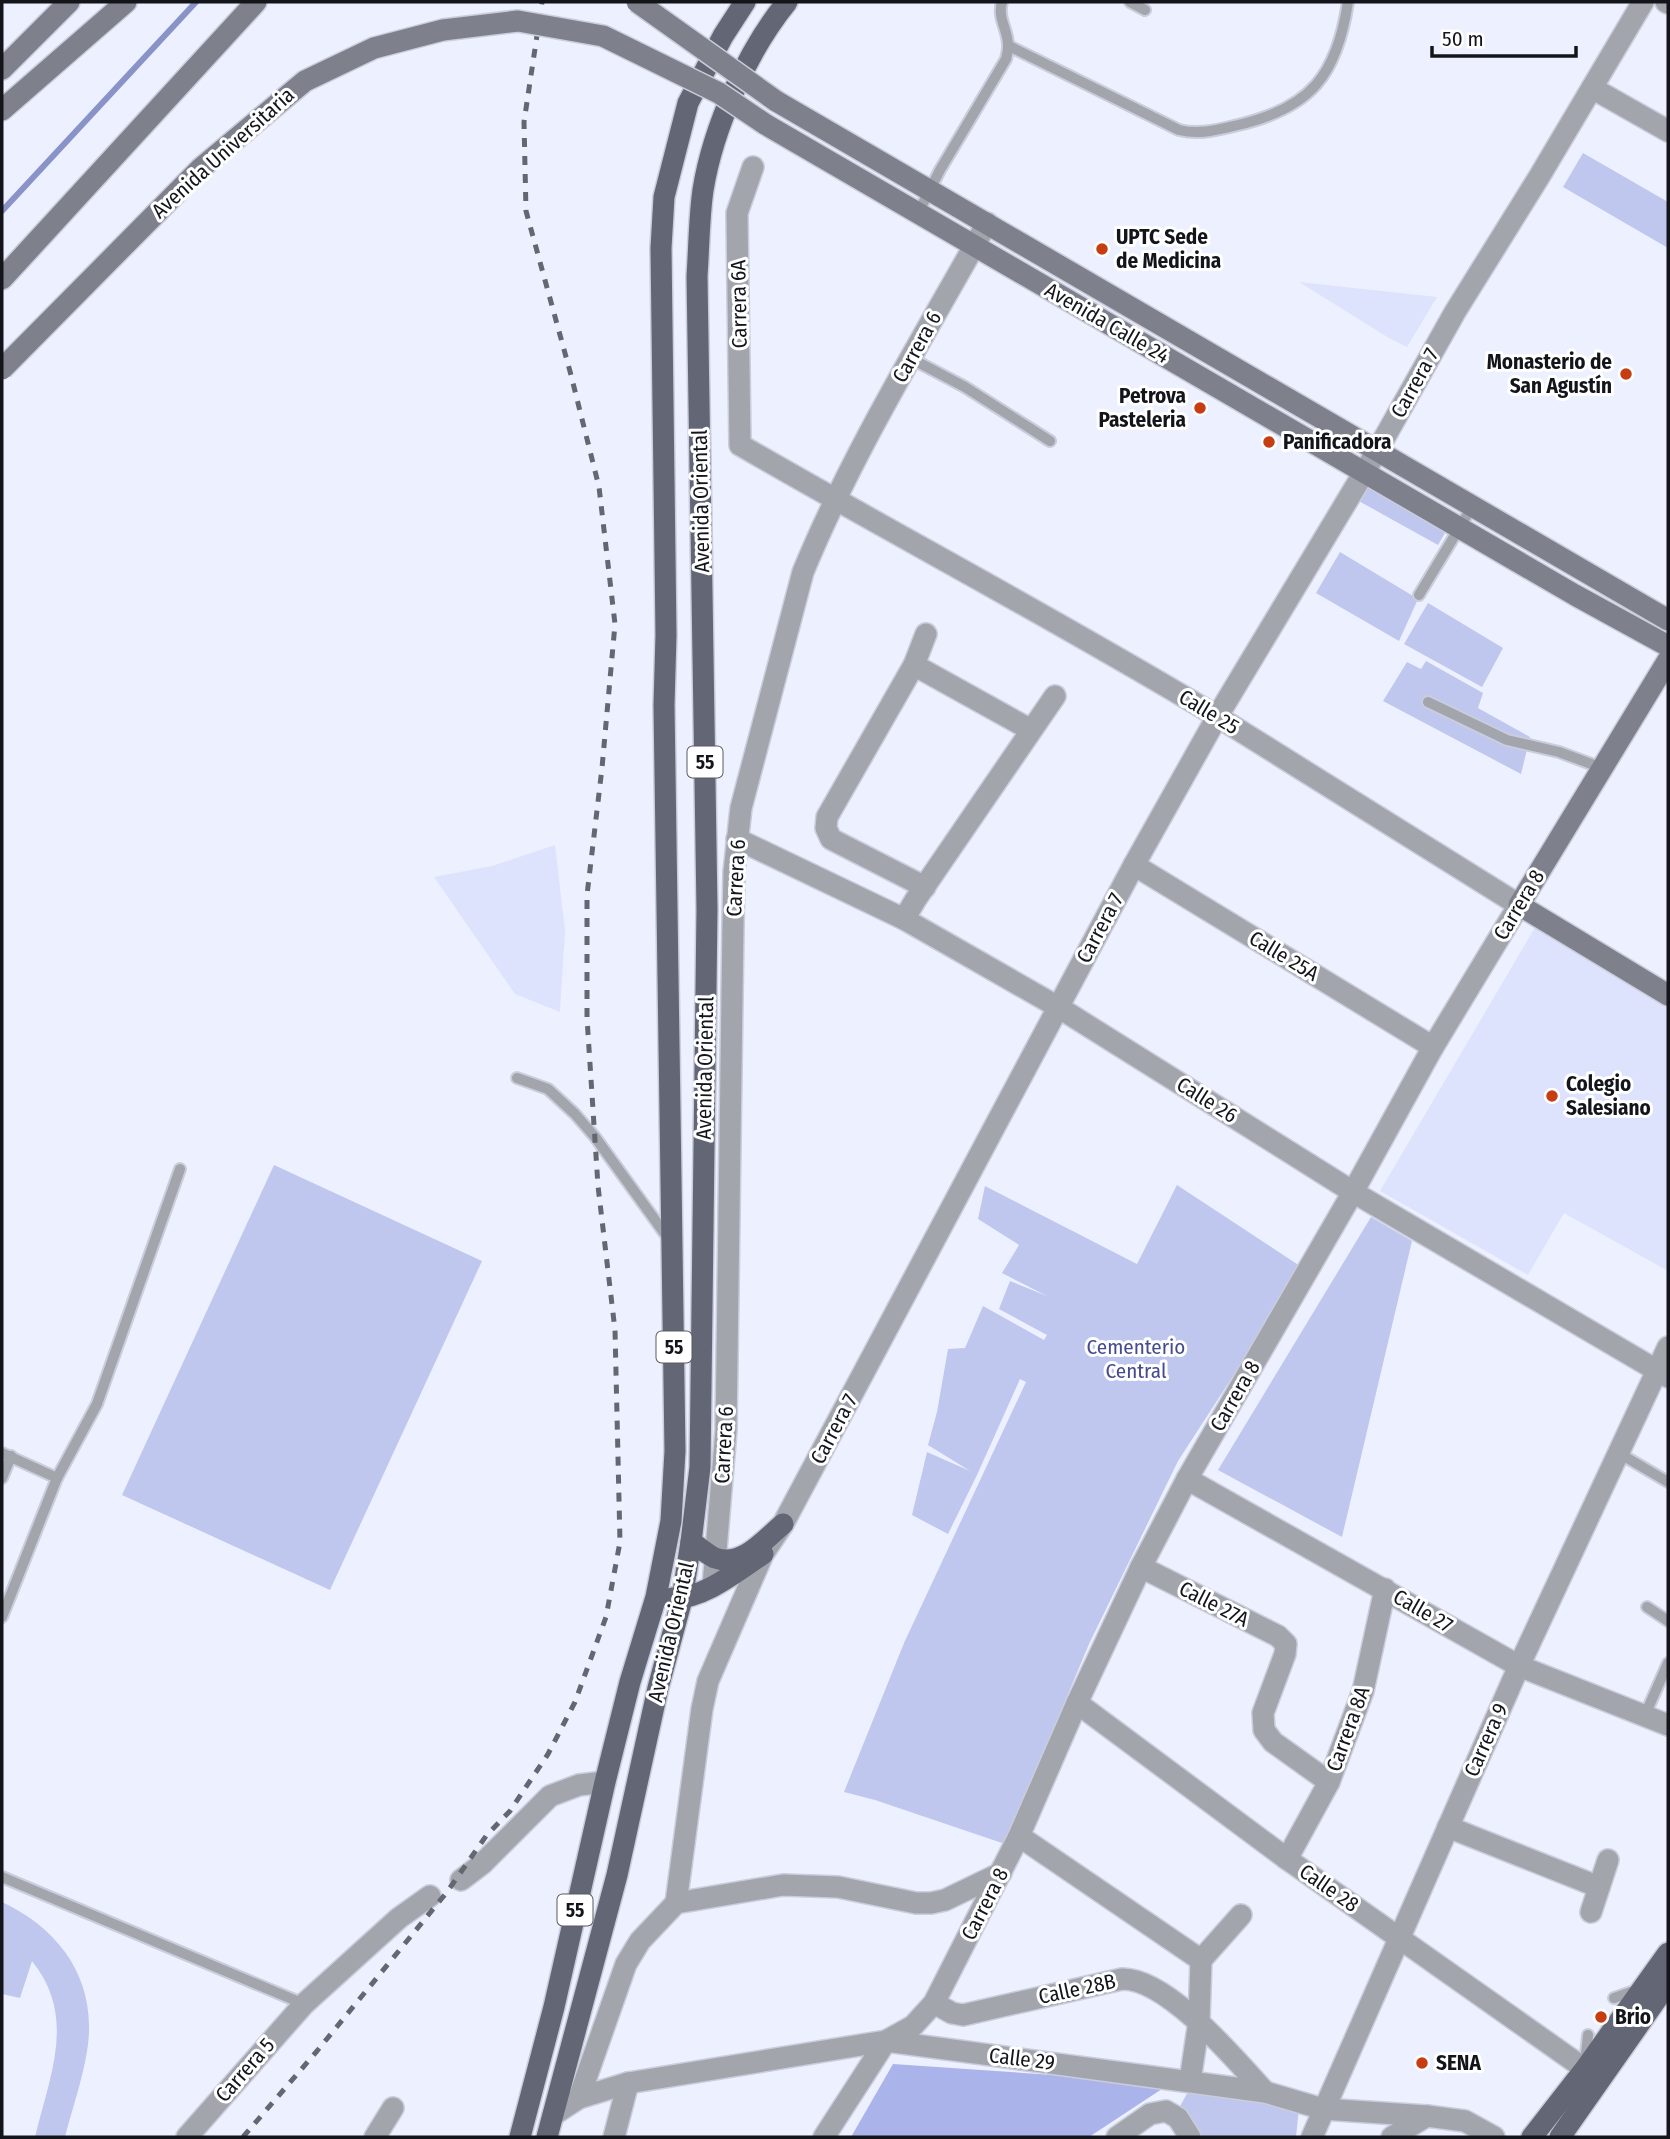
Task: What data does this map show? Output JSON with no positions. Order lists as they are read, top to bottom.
{
  "streets": {
    "main road": [
      "Avenida Universitaria",
      "Avenida Calle 24",
      "Avenida Oriental",
      "Calle 25",
      "55",
      "Carrera 8"
    ],
    "street": [
      "Carrera 6A",
      "Carrera 6",
      "Carrera 7",
      "Calle 25A",
      "Calle 26",
      "Calle 27A",
      "Calle 27",
      "Carrera 8A",
      "Carrera 9",
      "Calle 28",
      "Calle 28B",
      "Calle 29",
      "Carrera 5"
    ]
  },
  "crossings": [
    ["Avenida Universitaria", "Avenida Calle 24"],
    ["Carrera 6A", "Calle 25"],
    ["Avenida Calle 24", "Carrera 6"],
    ["Avenida Calle 24", "Carrera 7"],
    ["Carrera 6", "Calle 25"],
    ["Carrera 6", "Calle 26"],
    ["Carrera 7", "Calle 25"],
    ["Carrera 7", "Calle 25A"],
    ["Carrera 7", "Calle 26"],
    ["Avenida Oriental", "Calle 29"],
    ["Calle 25", "Carrera 8"],
    ["Carrera 8", "Calle 25A"],
    ["Carrera 8", "Calle 26"],
    ["Carrera 8", "Calle 27A"],
    ["Carrera 8", "Calle 27"],
    ["Carrera 8", "Calle 28"],
    ["Carrera 8", "Calle 28B"],
    ["Carrera 8", "Calle 29"],
    ["Calle 26", "Carrera 9"],
    ["Calle 27A", "Carrera 8A"],
    ["Calle 27", "Carrera 8A"],
    ["Calle 27", "Carrera 9"],
    ["Carrera 8A", "Calle 28"],
    ["Carrera 9", "Calle 28"],
    ["Carrera 9", "Calle 29"],
    ["Calle 28B", "Calle 29"]
  ],
  "parks": ["Cementerio Central"],
  "places": [
    "UPTC Sede de Medicina",
    "Monasterio de San Agustín",
    "Petrova Pasteleria",
    "Panificadora",
    "Colegio Salesiano",
    "Brio",
    "SENA"
  ],
  "scale_bar": "50 m"
}
